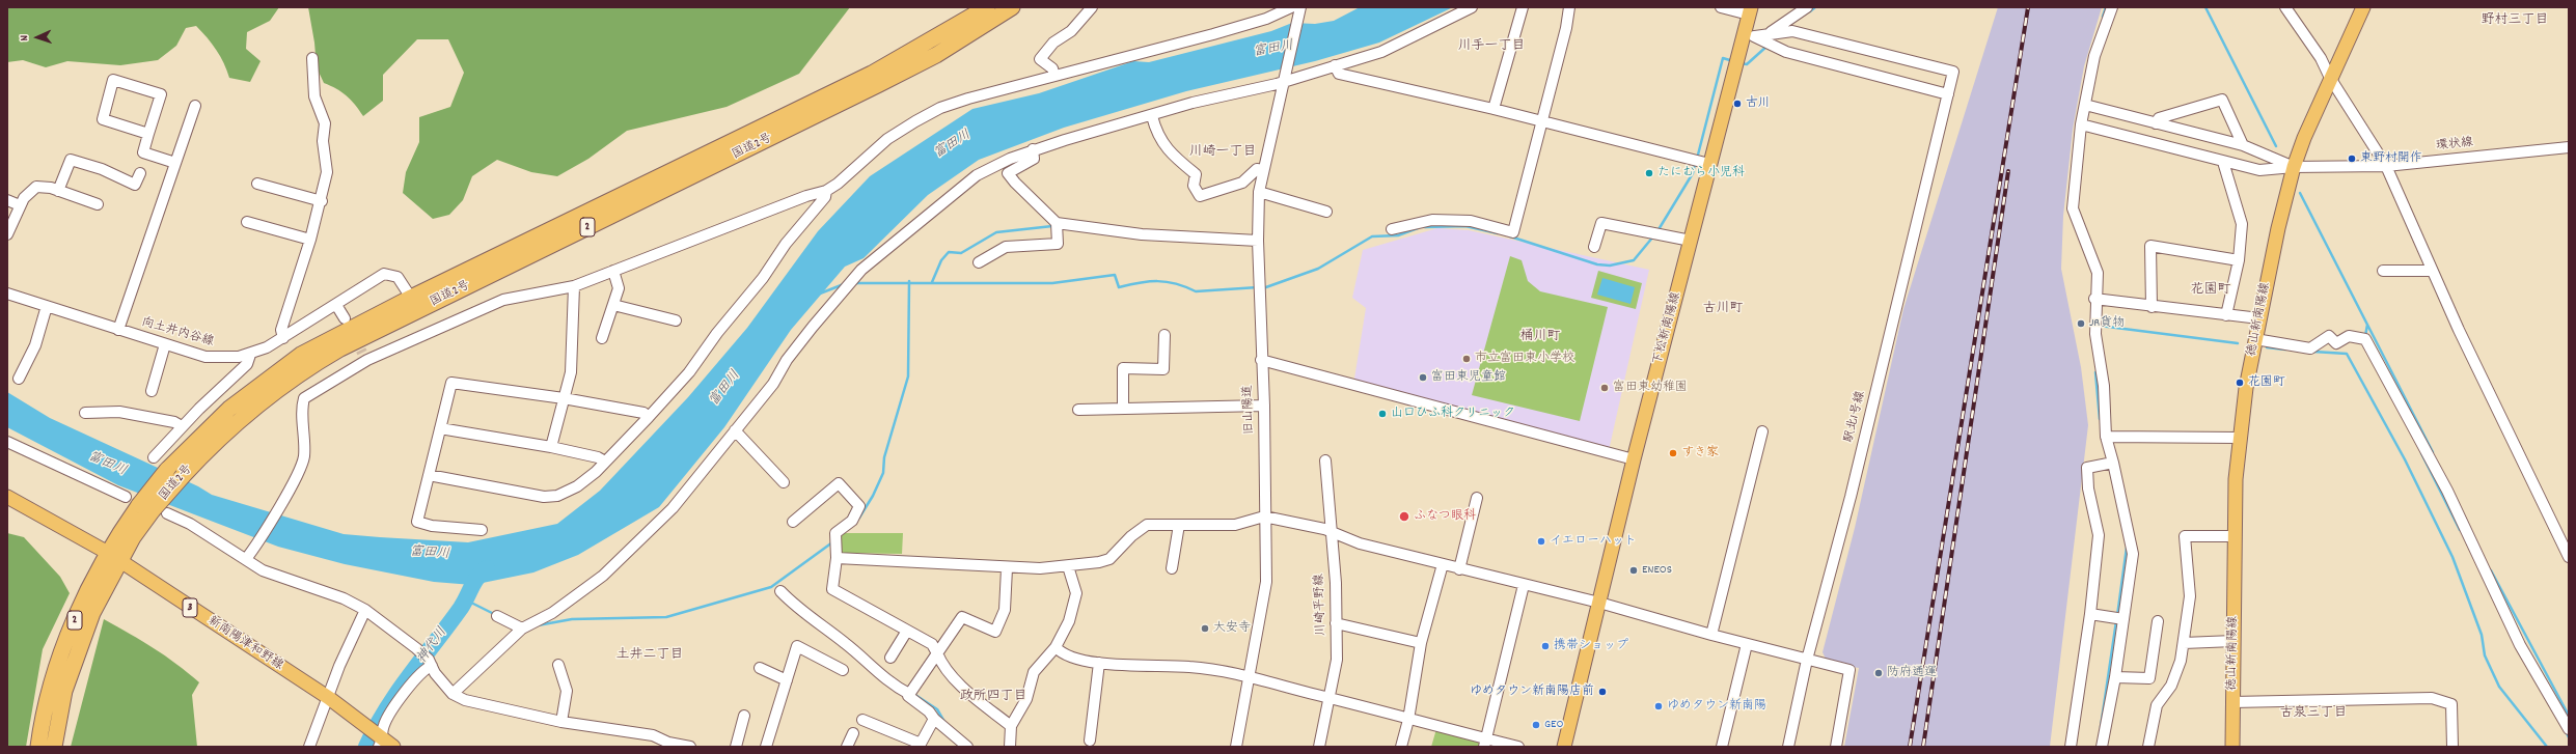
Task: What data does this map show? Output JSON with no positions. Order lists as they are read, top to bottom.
{
  "streets": {
    "highway": ["国道2号", "2"],
    "main road": [
      "徳山新南陽線",
      "下松新南陽線",
      "3",
      "新南陽津和野線"
    ],
    "street": [
      "環状線",
      "向土井内谷線",
      "旧山陽道",
      "駅北1号線",
      "川崎平野線"
    ]
  },
  "crossings": [
    ["環状線", "徳山新南陽線"],
    ["国道2号", "向土井内谷線"],
    ["国道2号", "新南陽津和野線"]
  ],
  "districts": [
    "野村三丁目",
    "川手一丁目",
    "川崎一丁目",
    "花園町",
    "古川町",
    "桶川町",
    "土井二丁目",
    "政所四丁目",
    "古泉三丁目"
  ],
  "water": ["富田川", "神代川"],
  "places": [
    "古川",
    "東野村開作",
    "たにむら小児科",
    "JR貨物",
    "市立富田東小学校",
    "富田東児童館",
    "花園町",
    "富田東幼稚園",
    "山口ひふ科クリニック",
    "すき家",
    "ふなつ眼科",
    "イエローハット",
    "ENEOS",
    "大安寺",
    "携帯ショップ",
    "防府通運",
    "ゆめタウン新南陽店前",
    "ゆめタウン新南陽",
    "GEO"
  ],
  "north": "left"
}
